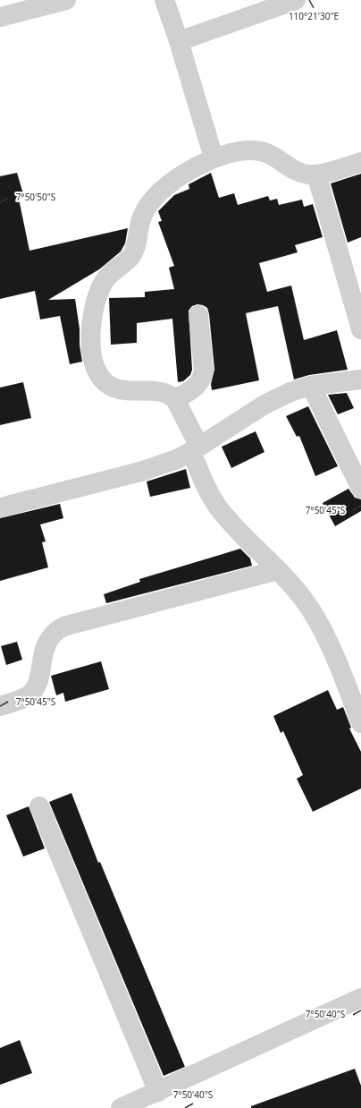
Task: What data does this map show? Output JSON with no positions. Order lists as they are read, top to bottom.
{
  "coordinates": [
    "110°21'30\"E",
    "7°50'50\"S",
    "7°50'45\"S",
    "7°50'40\"S"
  ]
}
